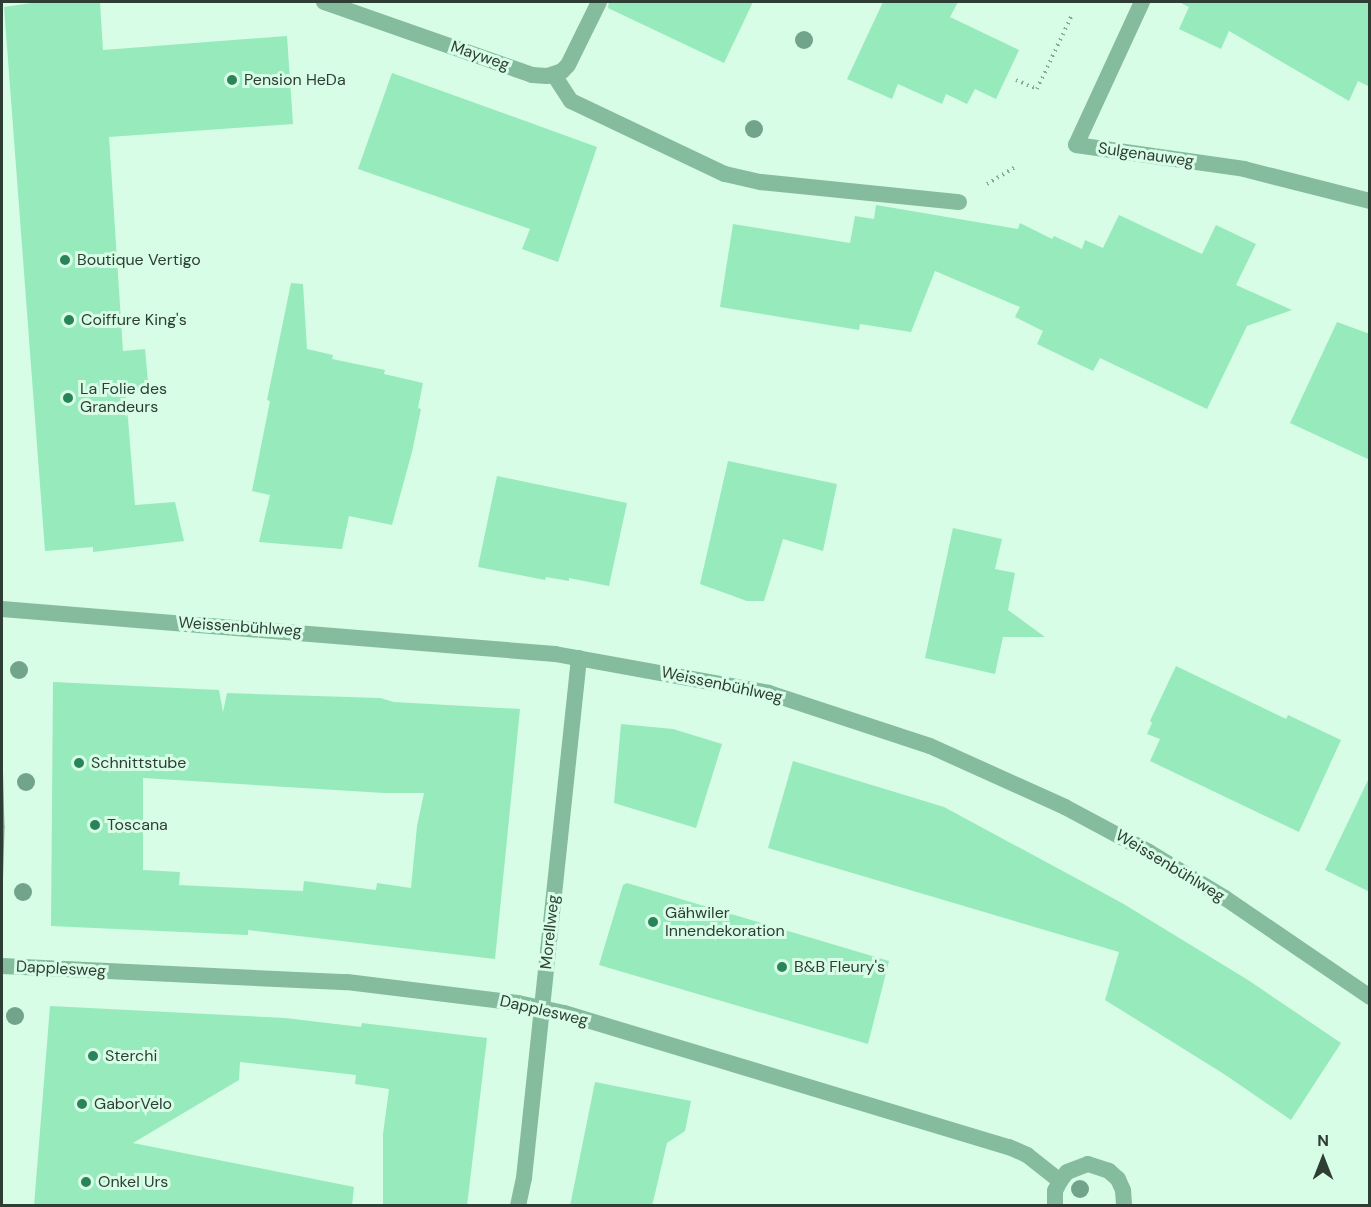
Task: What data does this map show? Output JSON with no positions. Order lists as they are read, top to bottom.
{
  "streets": {
    "street": [
      "Mayweg",
      "Sulgenauweg",
      "Weissenbühlweg",
      "Morellweg",
      "Dapplesweg"
    ]
  },
  "crossings": [
    ["Weissenbühlweg", "Morellweg"],
    ["Morellweg", "Dapplesweg"]
  ],
  "places": [
    "Pension HeDa",
    "Boutique Vertigo",
    "Coiffure King's",
    "La Folie des Grandeurs",
    "Schnittstube",
    "Toscana",
    "Gähwiler Innendekoration",
    "B&B Fleury's",
    "Sterchi",
    "GaborVelo",
    "Onkel Urs"
  ],
  "north": "top"
}
